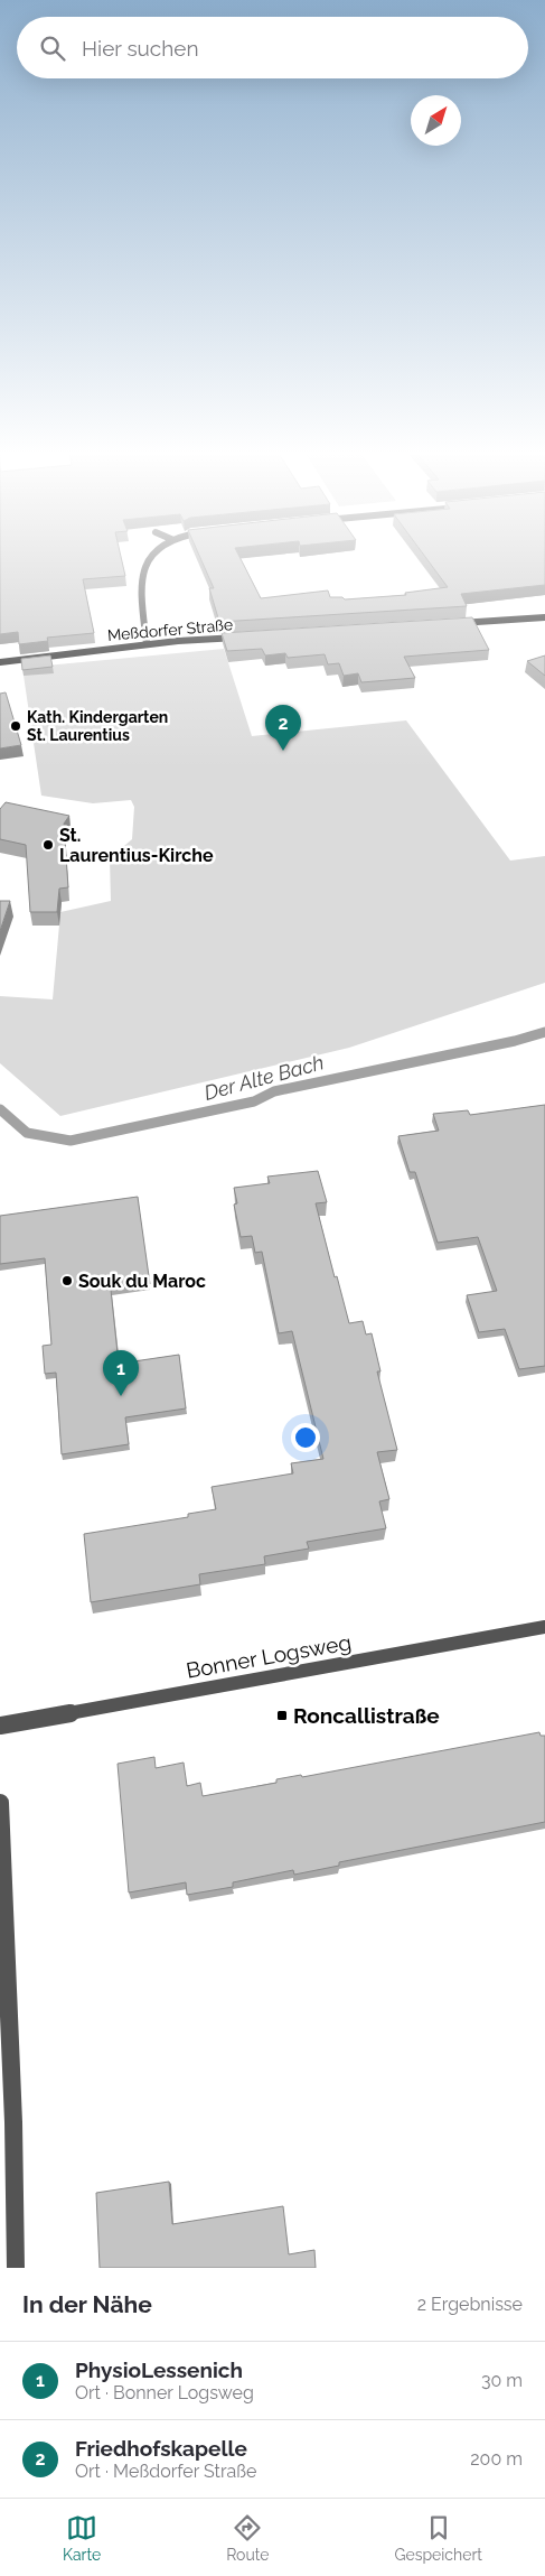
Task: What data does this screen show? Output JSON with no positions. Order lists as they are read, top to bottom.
{
  "streets": {
    "street": ["Meßdorfer Straße", "Bonner Logsweg"]
  },
  "water": ["Der Alte Bach"],
  "places": {
    "other": ["Kath. Kindergarten St. Laurentius", "St. Laurentius-Kirche", "Souk du Maroc"],
    "transit": ["Roncallistraße"]
  },
  "north": "top right",
  "page": {
    "search": "Hier suchen",
    "pins": ["2", "1"],
    "heading": ["In der Nähe", "2 Ergebnisse"],
    "list": [
      {
        "mark": "1",
        "name": "PhysioLessenich",
        "note": "Ort · Bonner Logsweg",
        "value": "30 m"
      },
      {
        "mark": "2",
        "name": "Friedhofskapelle",
        "note": "Ort · Meßdorfer Straße",
        "value": "200 m"
      }
    ],
    "nav": ["Karte", "Route", "Gespeichert"]
  }
}
